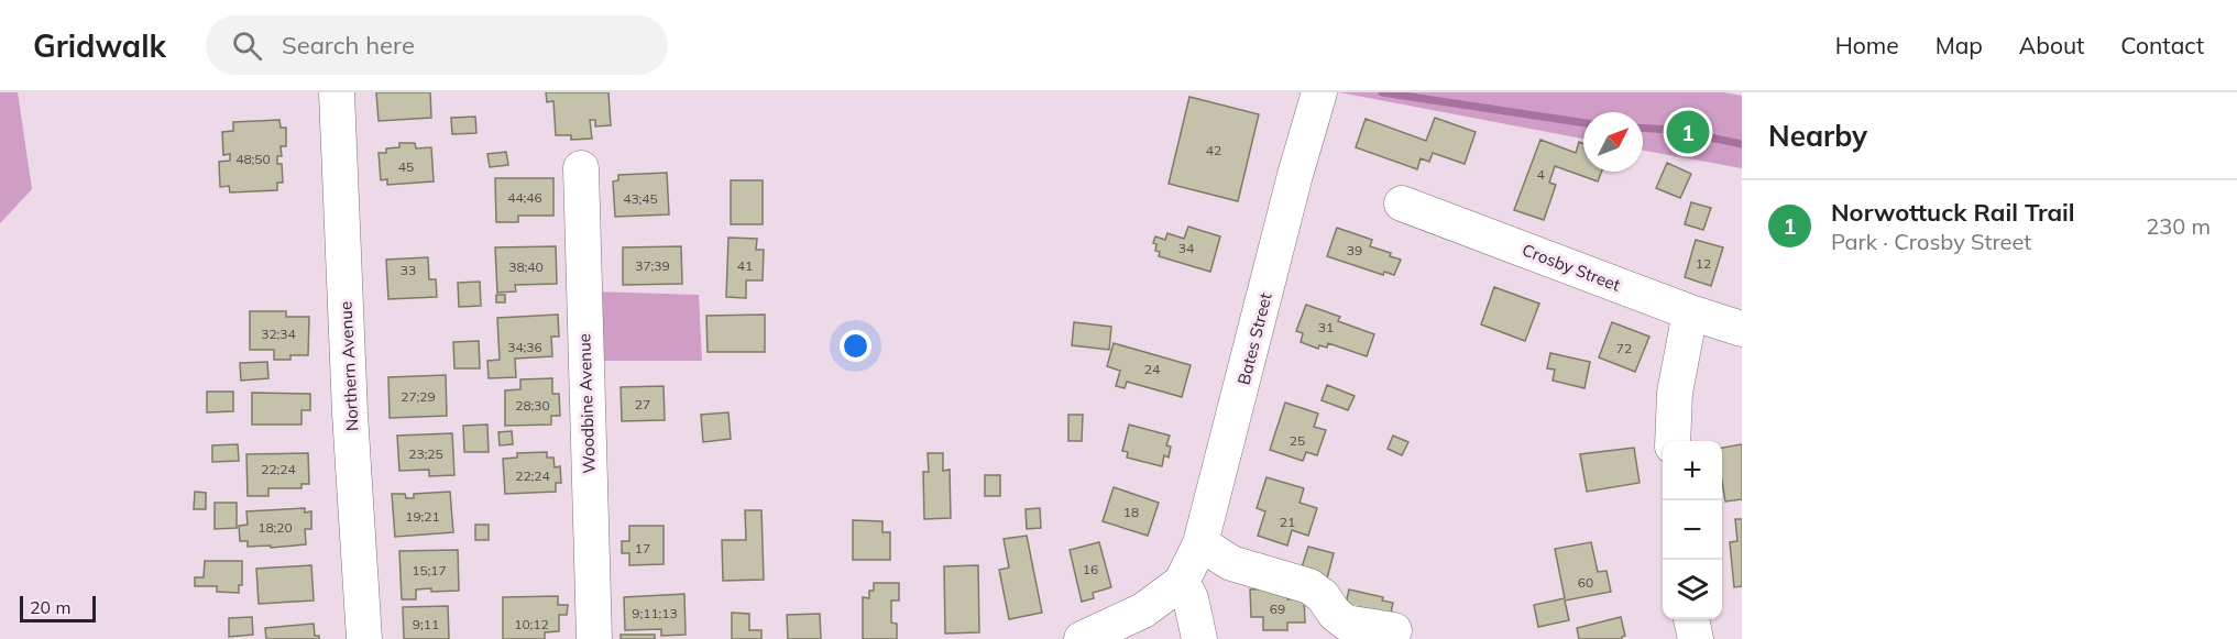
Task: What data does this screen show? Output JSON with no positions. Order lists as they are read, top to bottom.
{
  "streets": {
    "street": [
      "Crosby Street",
      "Bates Street",
      "Northern Avenue",
      "Woodbine Avenue"
    ]
  },
  "house_numbers": [
    "42",
    "48;50",
    "45",
    "4",
    "44;46",
    "43;45",
    "34",
    "39",
    "12",
    "37;39",
    "41",
    "38;40",
    "33",
    "31",
    "32;34",
    "34;36",
    "72",
    "24",
    "27;29",
    "27",
    "28;30",
    "25",
    "23;25",
    "22;24",
    "22;24",
    "18",
    "19;21",
    "21",
    "18;20",
    "17",
    "16",
    "15;17",
    "60",
    "69",
    "9;11;13",
    "9;11",
    "10;12"
  ],
  "scale_bar": "20 m",
  "north": "top right",
  "page": {
    "header": "Gridwalk",
    "search": "Search here",
    "nav": [
      "Home",
      "Map",
      "About",
      "Contact"
    ],
    "heading": "Nearby",
    "pins": "1",
    "list": [
      {
        "mark": "1",
        "name": "Norwottuck Rail Trail",
        "note": "Park · Crosby Street",
        "value": "230 m"
      }
    ],
    "map_buttons": ["+", "−"],
    "scale": "20 m"
  }
}
